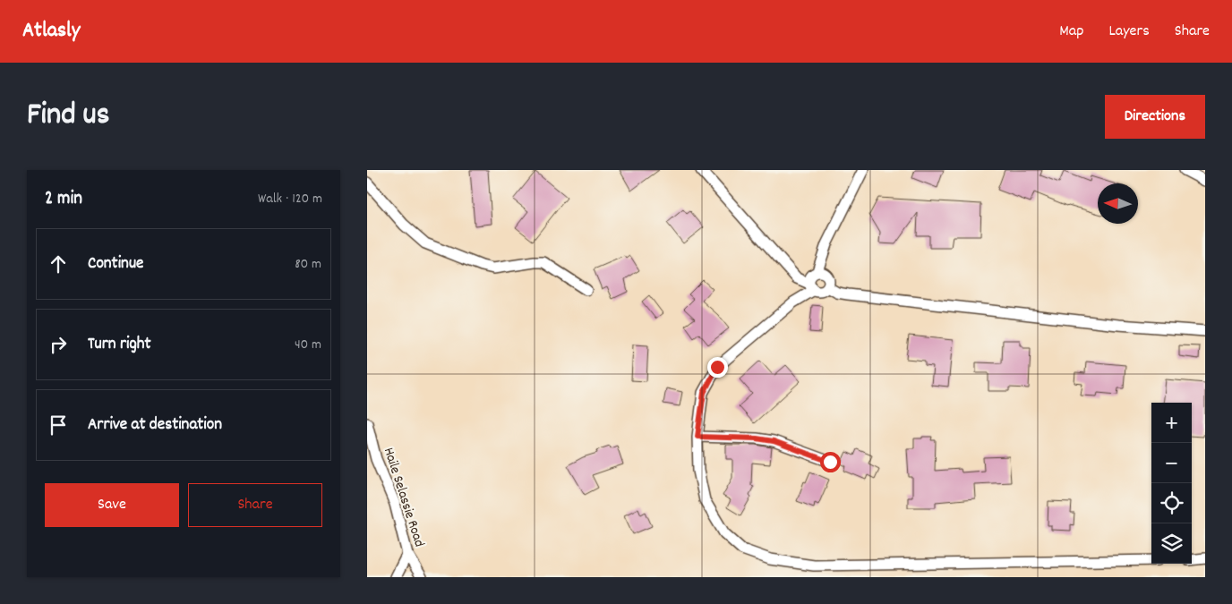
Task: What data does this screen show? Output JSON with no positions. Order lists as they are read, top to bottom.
{
  "streets": {
    "street": ["Haile Selassie Road"]
  },
  "north": "left",
  "page": {
    "header": "Atlasly",
    "nav": ["Map", "Layers", "Share"],
    "title": "Find us",
    "buttons": [
      "Directions",
      ["Save", "Share"]
    ],
    "heading": ["2 min", "Walk · 120 m"],
    "list": [
      ["Continue", "80 m"],
      ["Turn right", "40 m"],
      "Arrive at destination"
    ],
    "map_buttons": ["+", "−"]
  }
}
